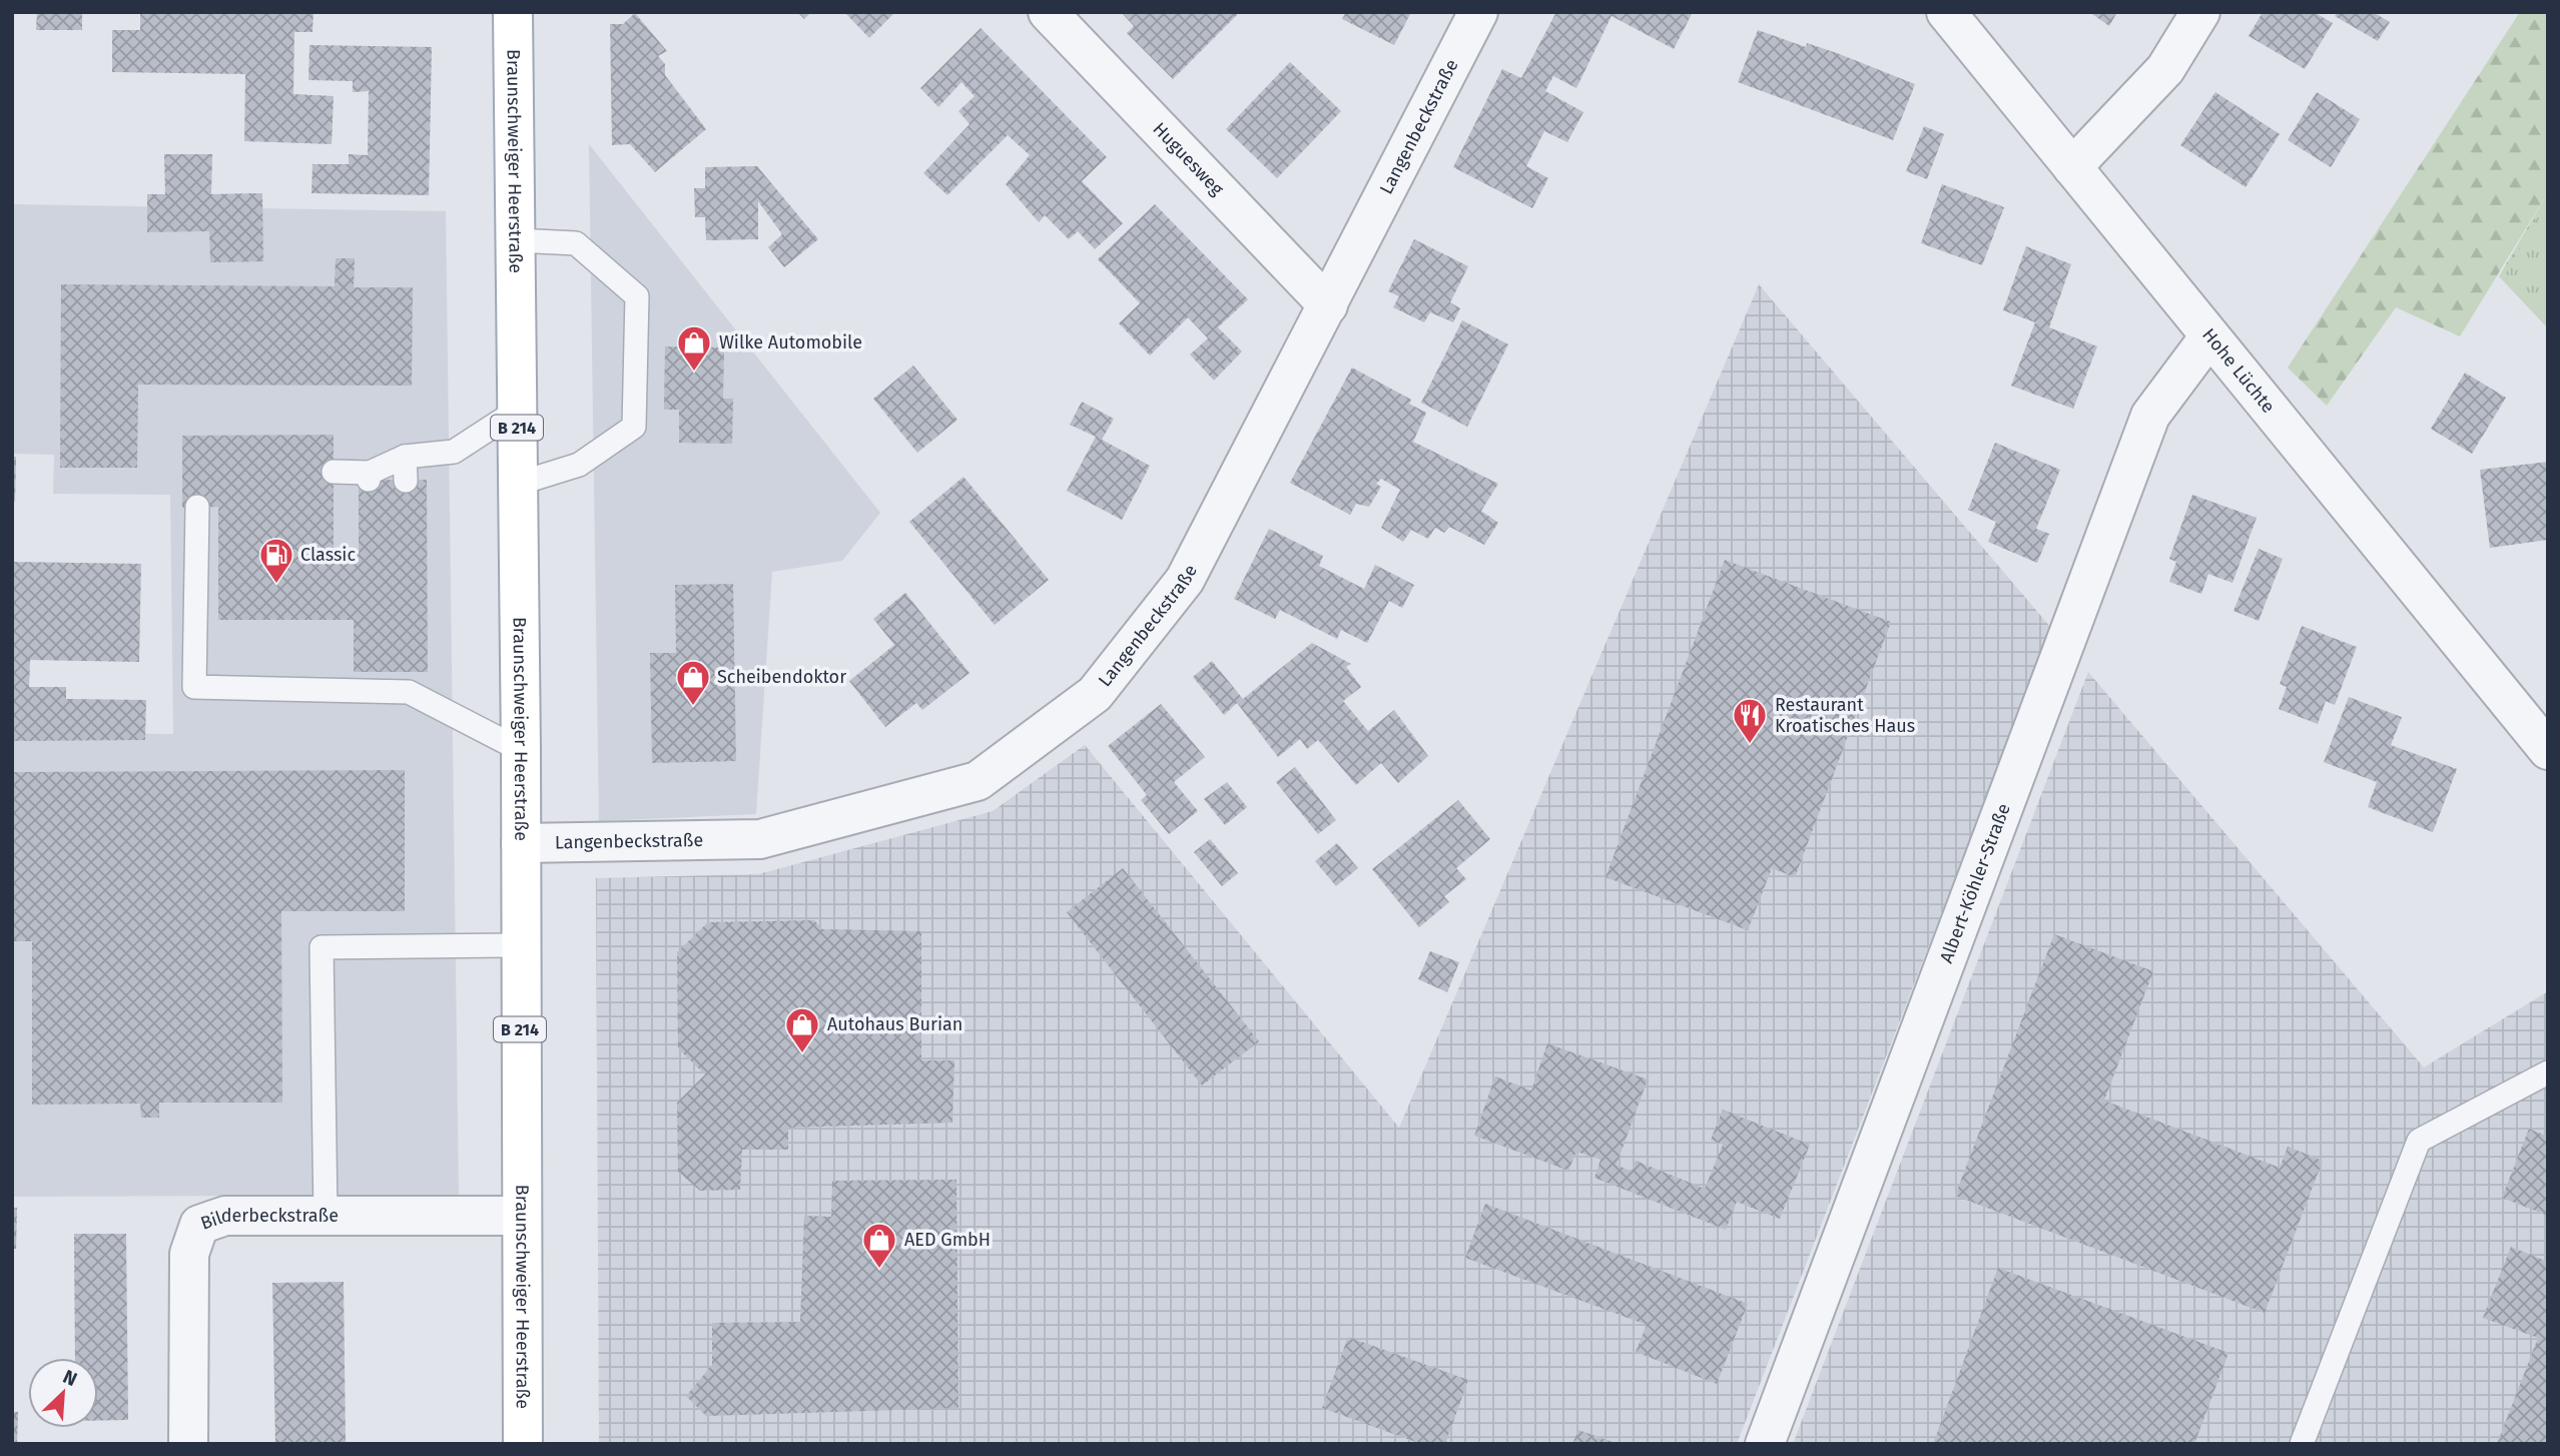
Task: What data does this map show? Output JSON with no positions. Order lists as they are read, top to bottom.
{
  "streets": {
    "main road": ["Braunschweiger Heerstraße", "B 214"],
    "street": [
      "Langenbeckstraße",
      "Huguesweg",
      "Hohe Lüchte",
      "Albert-Köhler-Straße",
      "Bilderbeckstraße"
    ]
  },
  "crossings": [
    ["Langenbeckstraße", "Huguesweg"],
    ["Langenbeckstraße", "Braunschweiger Heerstraße"],
    ["Braunschweiger Heerstraße", "Bilderbeckstraße"],
    ["Hohe Lüchte", "Albert-Köhler-Straße"]
  ],
  "places": {
    "shop": [
      "Wilke Automobile",
      "Scheibendoktor",
      "Autohaus Burian",
      "AED GmbH"
    ],
    "fuel station": ["Classic"],
    "restaurant": ["Restaurant Kroatisches Haus"]
  },
  "north": "top right"
}
